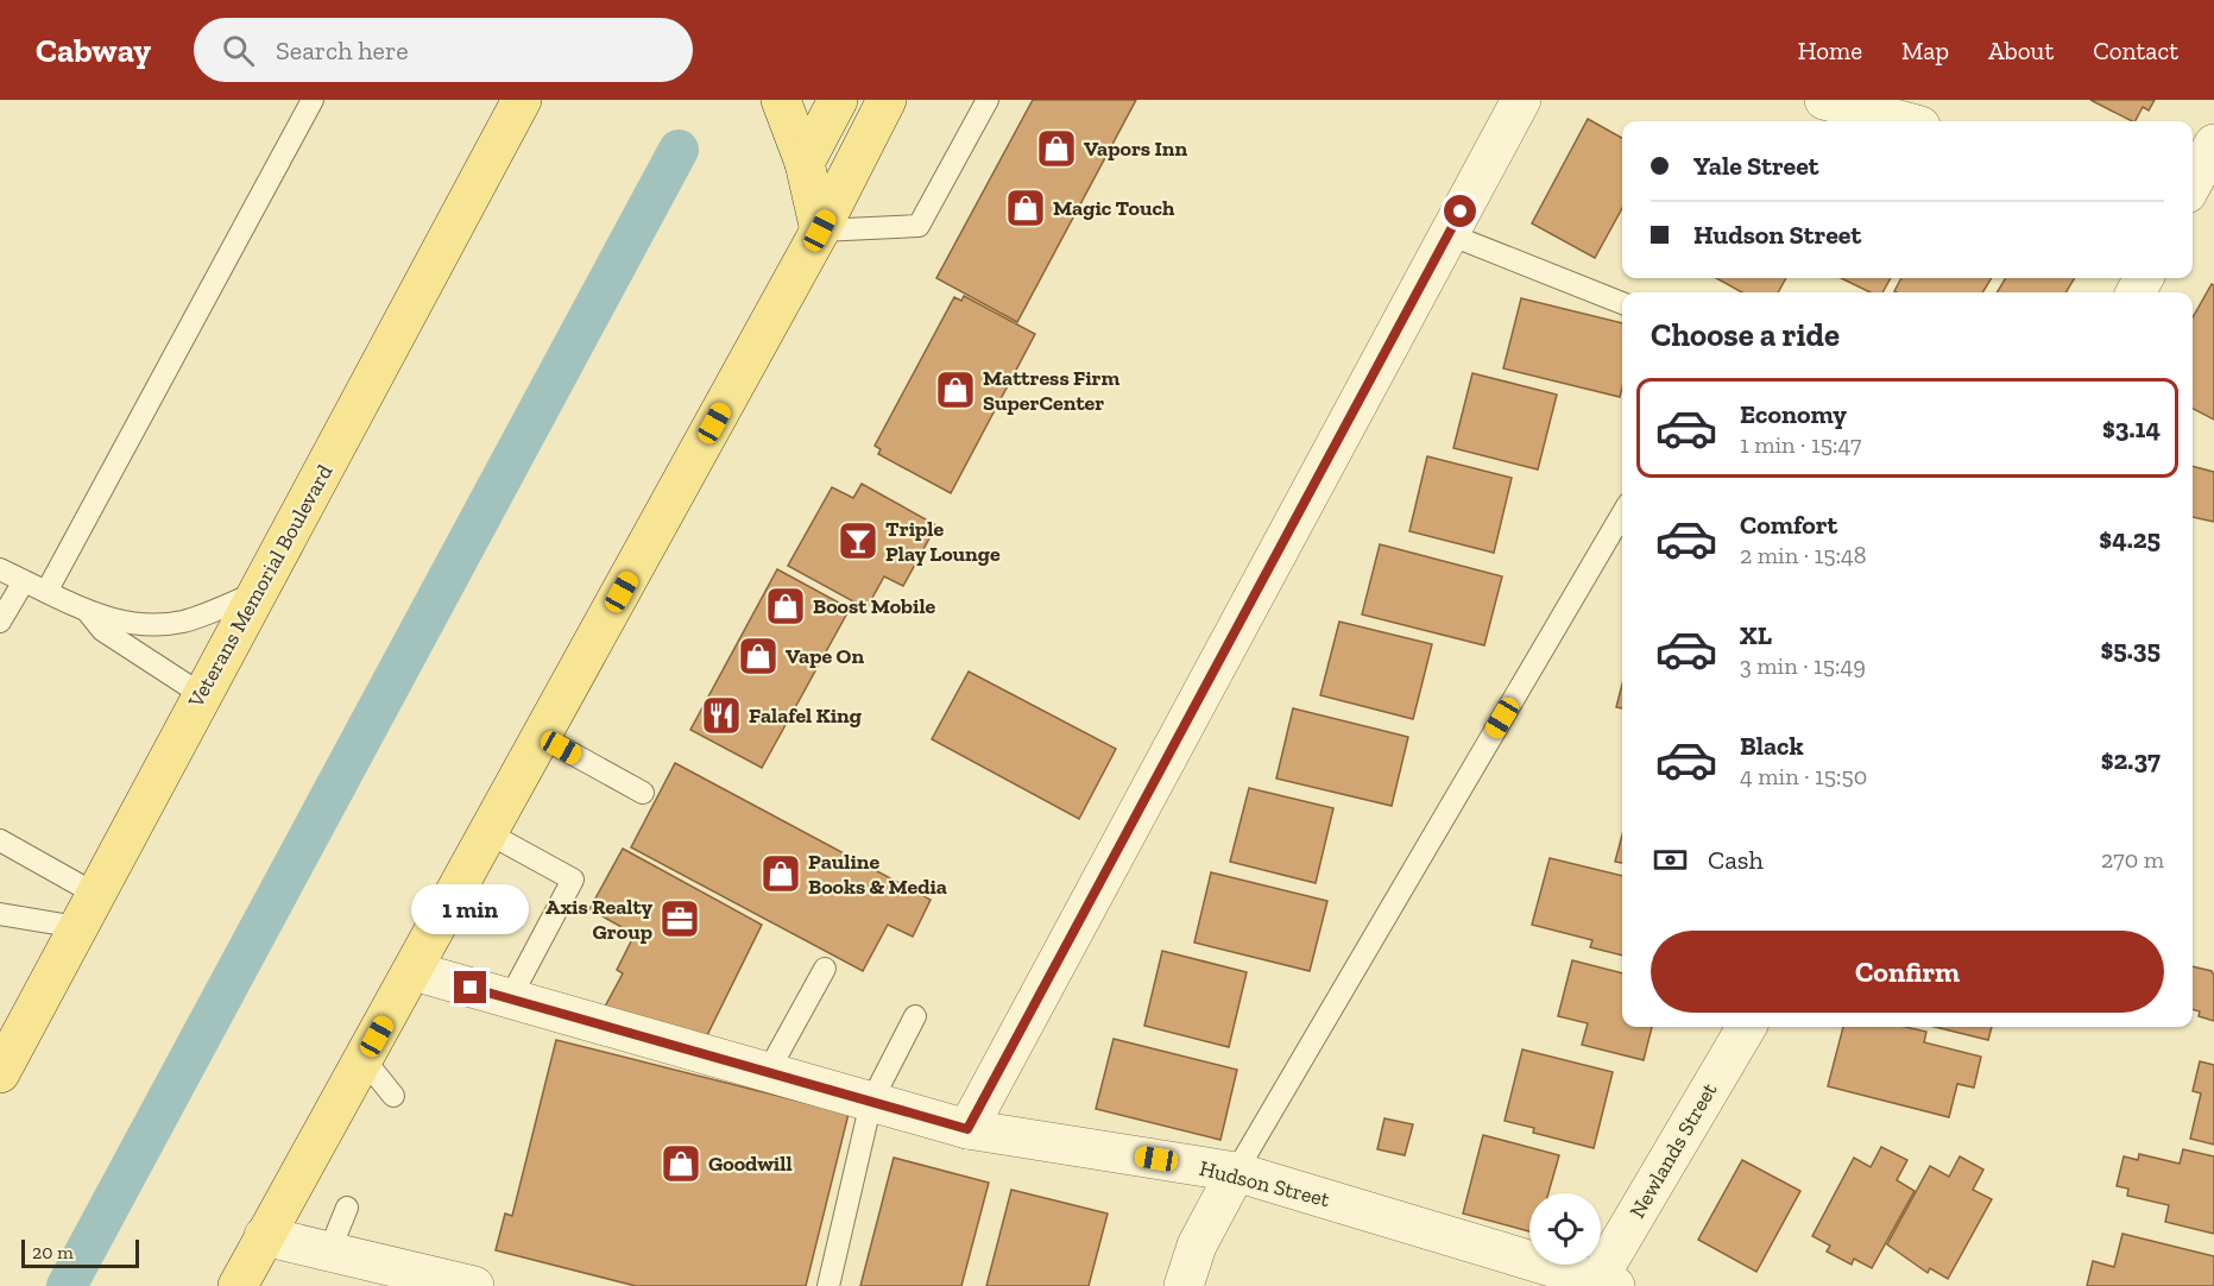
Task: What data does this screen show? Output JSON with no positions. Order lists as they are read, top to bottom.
{
  "streets": {
    "main road": ["Veterans Memorial Boulevard"],
    "street": ["Newlands Street", "Hudson Street"]
  },
  "crossings": [
    ["Newlands Street", "Hudson Street"]
  ],
  "places": {
    "shop": [
      "Vapors Inn",
      "Magic Touch",
      "Mattress Firm SuperCenter",
      "Boost Mobile",
      "Vape On",
      "Pauline Books & Media",
      "Goodwill"
    ],
    "bar": ["Triple Play Lounge"],
    "restaurant": ["Falafel King"],
    "office": ["Axis Realty Group"]
  },
  "scale_bar": "20 m",
  "page": {
    "header": "Cabway",
    "search": "Search here",
    "nav": [
      "Home",
      "Map",
      "About",
      "Contact"
    ],
    "banner": ["Yale Street", "Hudson Street"],
    "heading": "Choose a ride",
    "list": [
      {
        "name": "Economy",
        "note": "1 min · 15:47",
        "value": "$3.14"
      },
      {
        "name": "Comfort",
        "note": "2 min · 15:48",
        "value": "$4.25"
      },
      {
        "name": "XL",
        "note": "3 min · 15:49",
        "value": "$5.35"
      },
      {
        "name": "Black",
        "note": "4 min · 15:50",
        "value": "$2.37"
      }
    ],
    "pay": ["Cash", "270 m"],
    "bubble": "1 min",
    "buttons": "Confirm",
    "scale": "20 m"
  }
}
